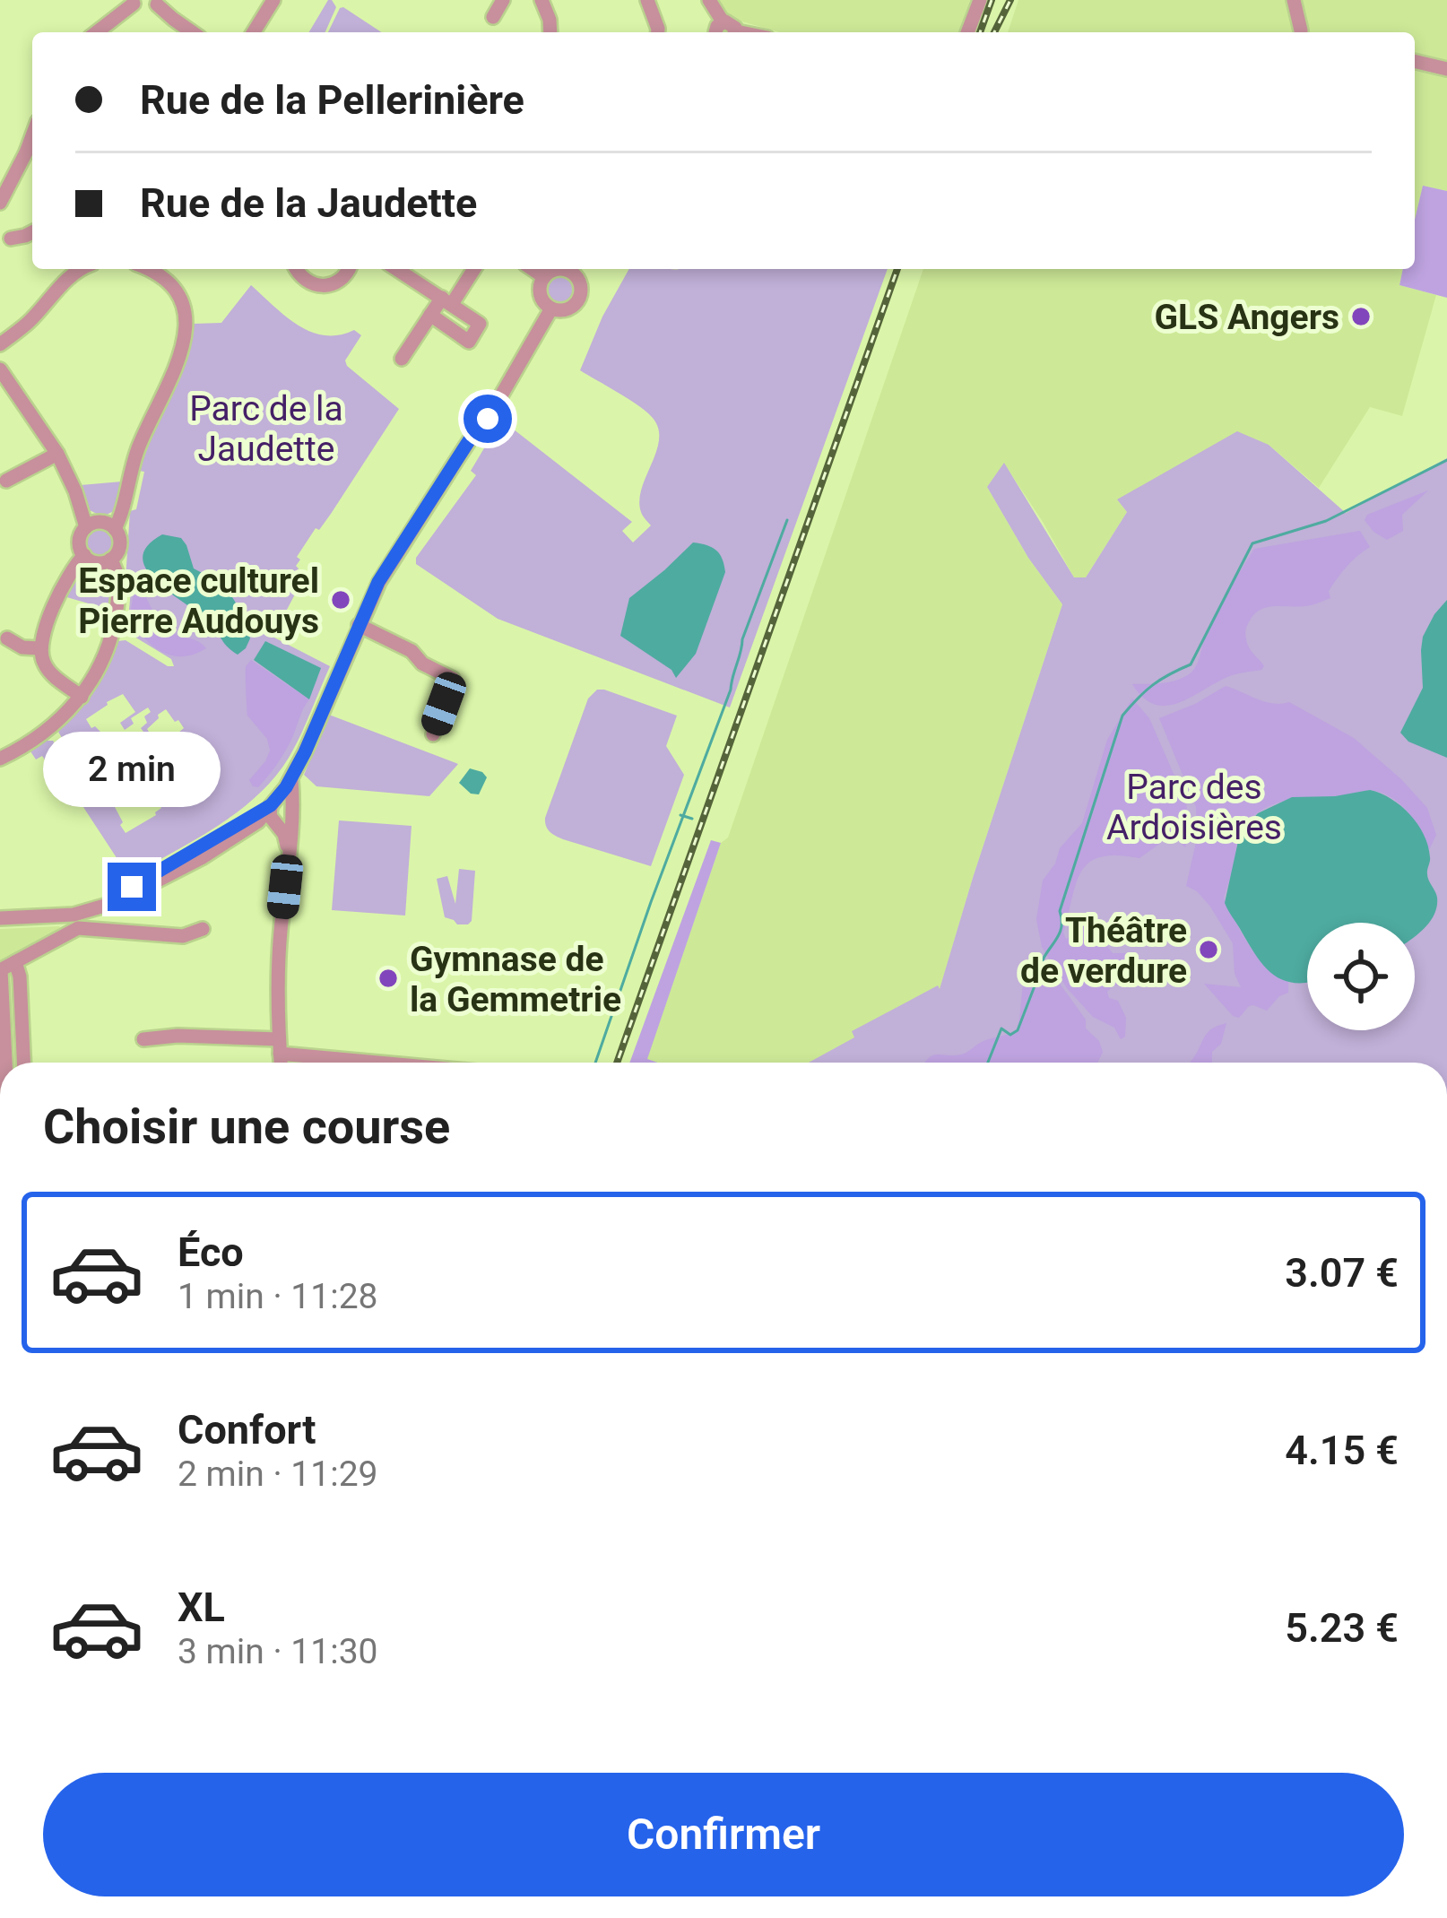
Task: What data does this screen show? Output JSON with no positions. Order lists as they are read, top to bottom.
{
  "parks": ["Parc de la Jaudette", "Parc des Ardoisières"],
  "places": [
    "GLS Angers",
    "Espace culturel Pierre Audouys",
    "Théâtre de verdure",
    "Gymnase de la Gemmetrie"
  ],
  "page": {
    "banner": ["Rue de la Pellerinière", "Rue de la Jaudette"],
    "bubble": "2 min",
    "heading": "Choisir une course",
    "list": [
      {
        "name": "Éco",
        "note": "1 min · 11:28",
        "value": "3.07 €"
      },
      {
        "name": "Confort",
        "note": "2 min · 11:29",
        "value": "4.15 €"
      },
      {
        "name": "XL",
        "note": "3 min · 11:30",
        "value": "5.23 €"
      }
    ],
    "buttons": "Confirmer"
  }
}
